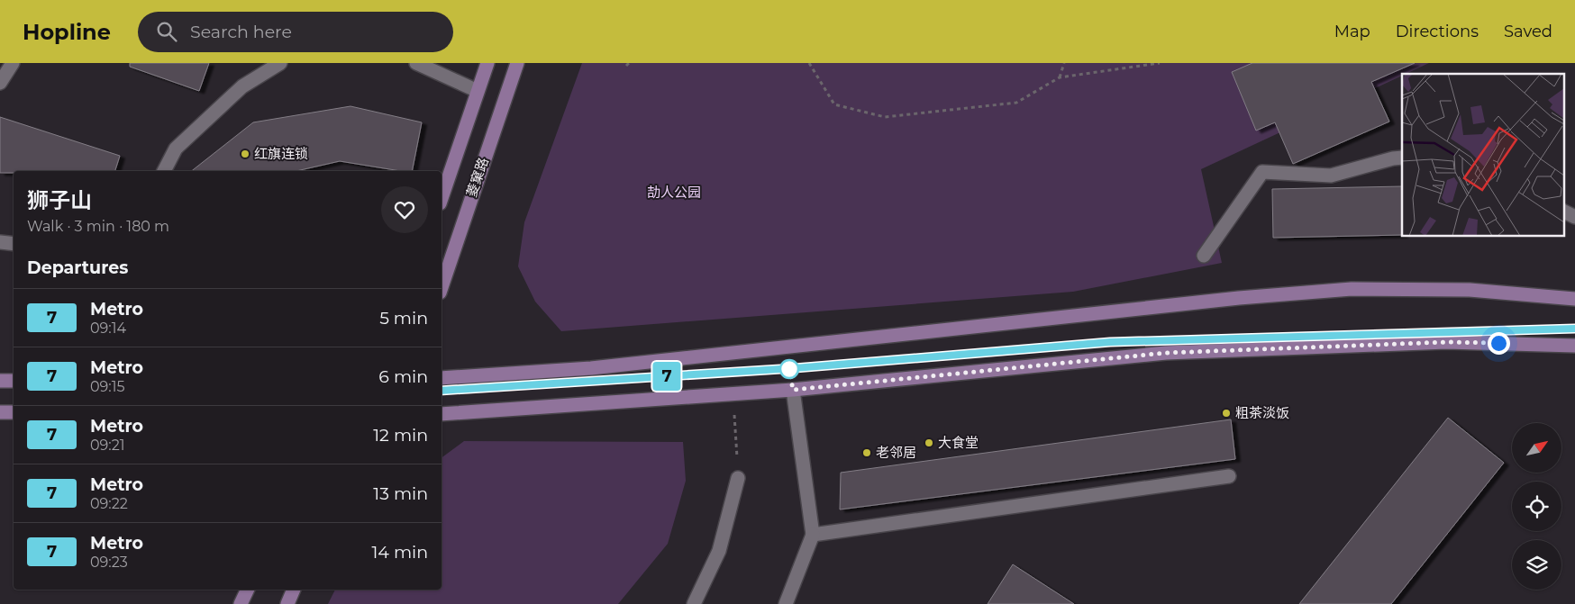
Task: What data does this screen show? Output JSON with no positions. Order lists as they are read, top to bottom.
{
  "streets": {
    "street": ["菱窠路"]
  },
  "parks": ["劼人公园"],
  "places": [
    "红旗连锁",
    "粗茶淡饭",
    "大食堂",
    "老邻居"
  ],
  "lines": ["metro line 7"],
  "north": "top right",
  "page": {
    "header": "Hopline",
    "search": "Search here",
    "nav": ["Map", "Directions", "Saved"],
    "on_map": "7",
    "heading": [
      ["狮子山", "Walk · 3 min · 180 m"],
      "Departures"
    ],
    "list": [
      {
        "mark": "7",
        "name": "Metro",
        "note": "09:14",
        "value": "5 min"
      },
      {
        "mark": "7",
        "name": "Metro",
        "note": "09:15",
        "value": "6 min"
      },
      {
        "mark": "7",
        "name": "Metro",
        "note": "09:21",
        "value": "12 min"
      },
      {
        "mark": "7",
        "name": "Metro",
        "note": "09:22",
        "value": "13 min"
      },
      {
        "mark": "7",
        "name": "Metro",
        "note": "09:23",
        "value": "14 min"
      }
    ]
  }
}
